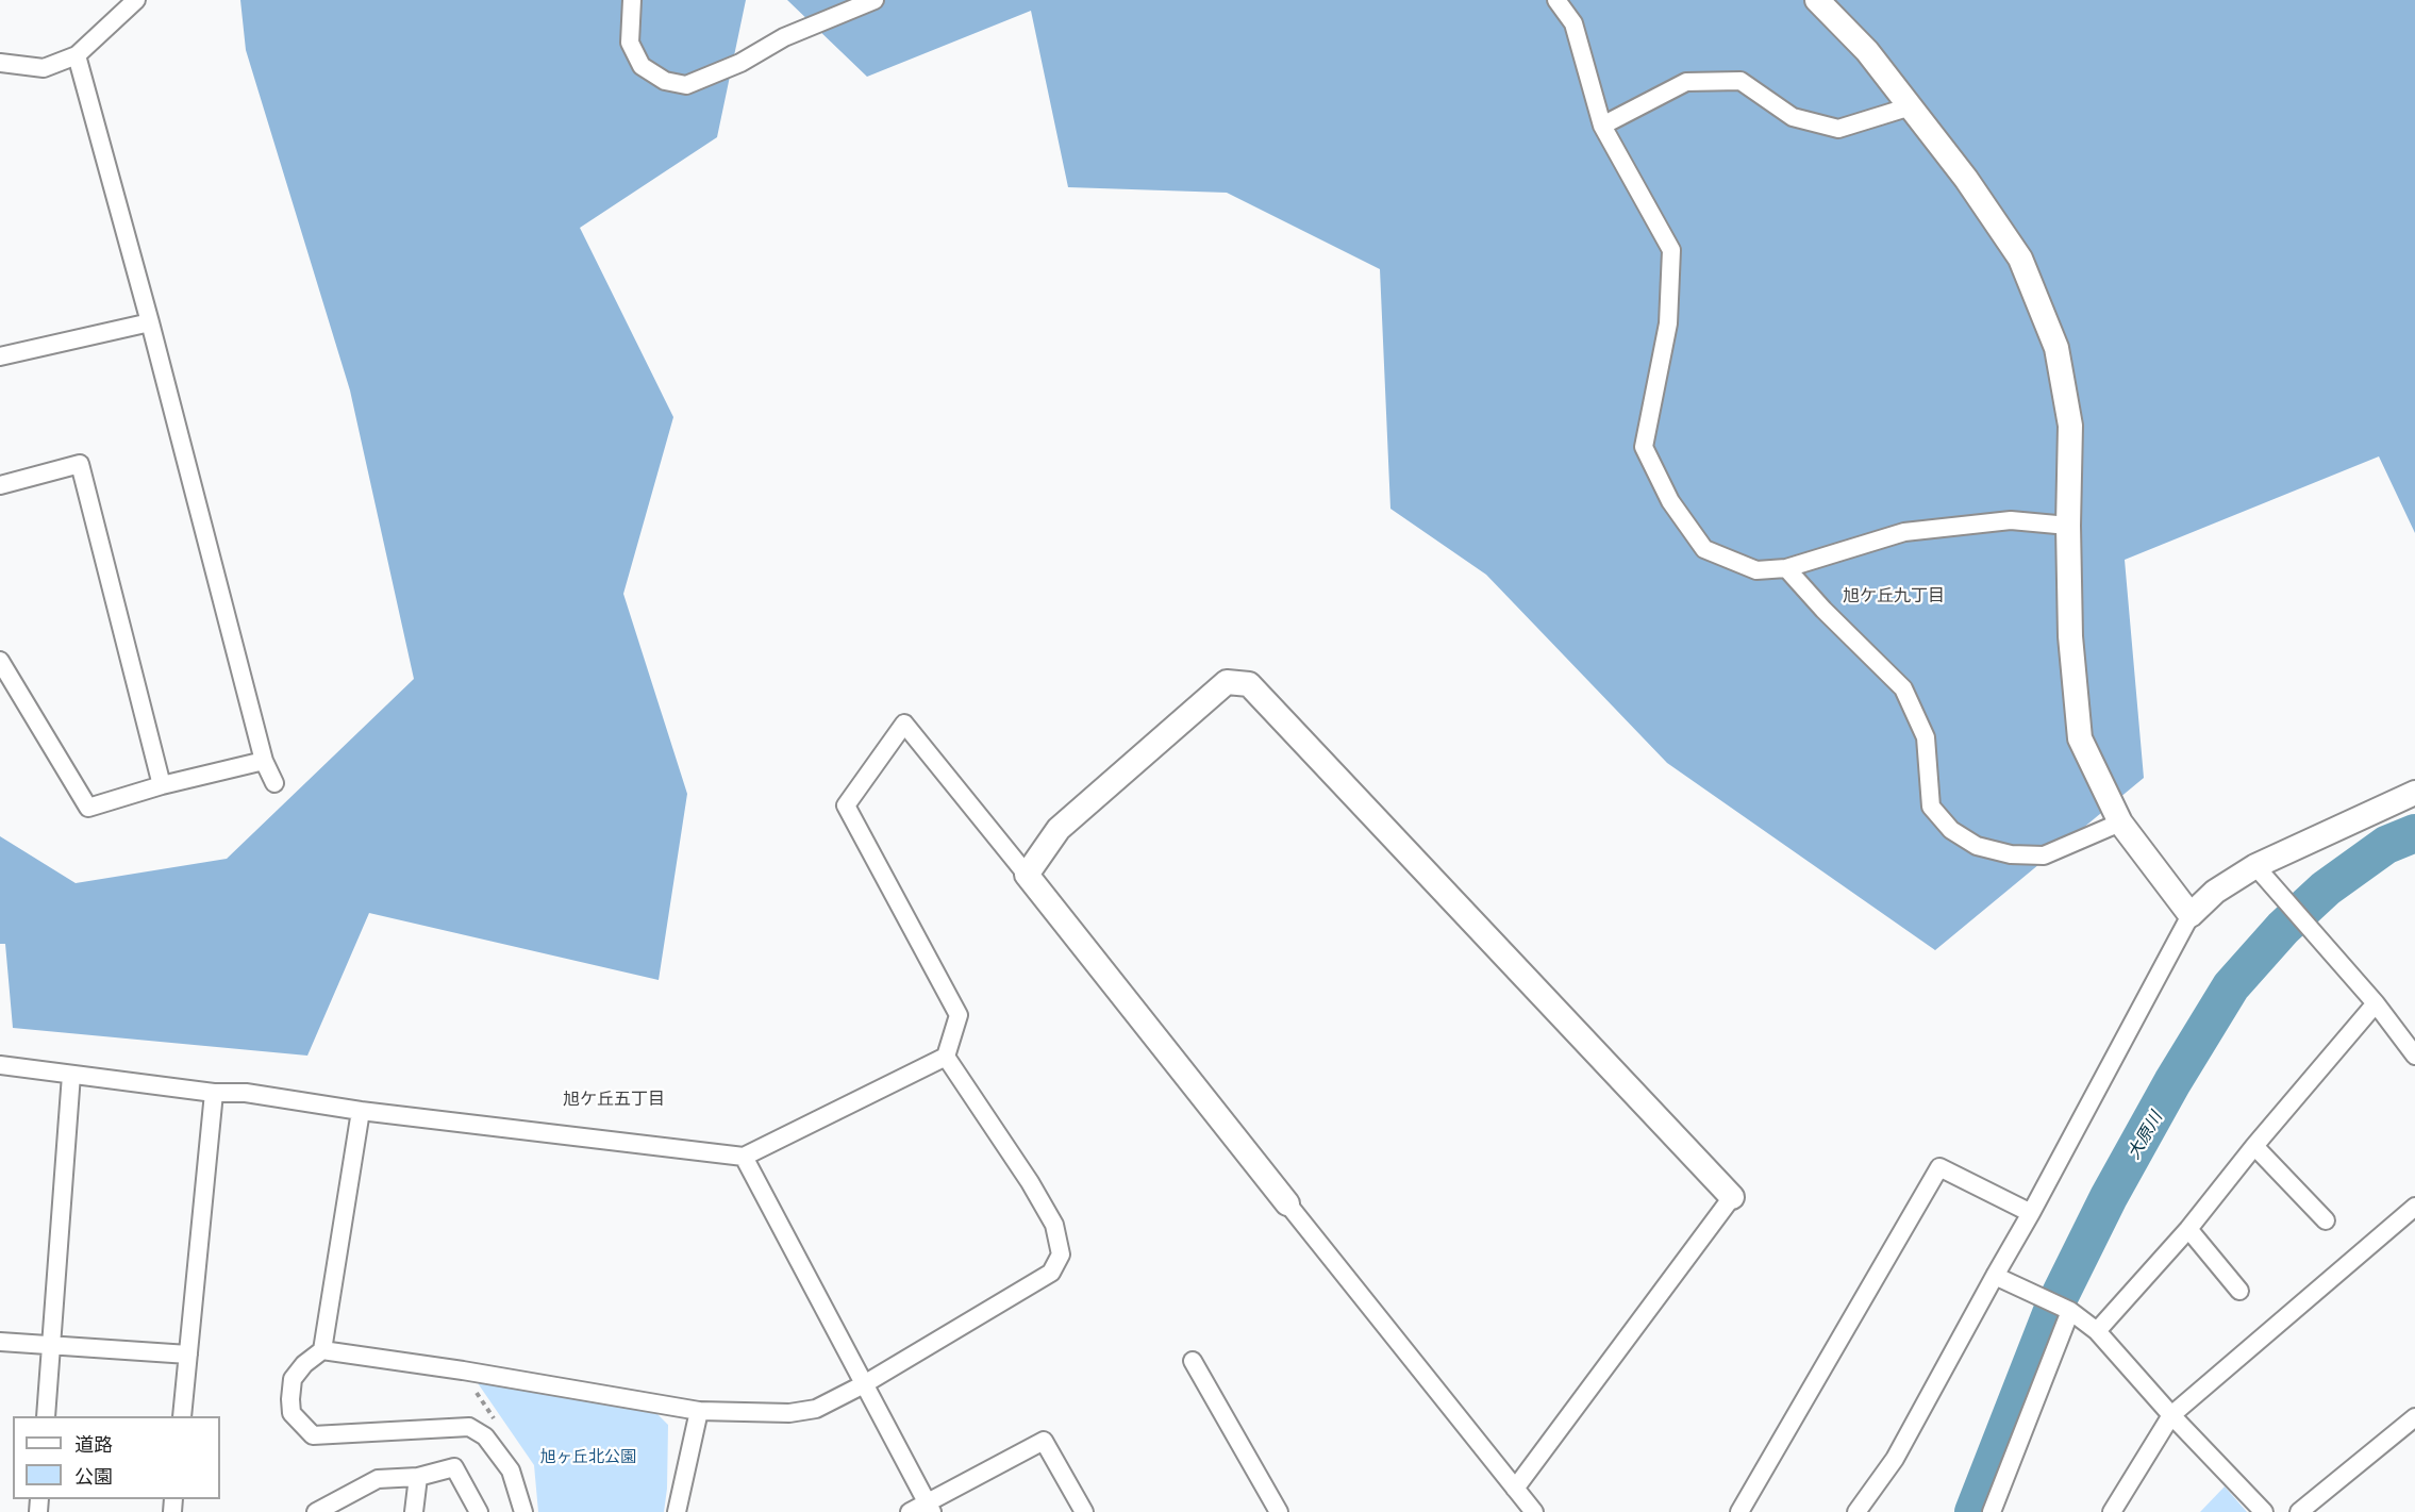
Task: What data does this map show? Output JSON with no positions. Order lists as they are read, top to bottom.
{
  "districts": ["旭ケ丘九丁目", "旭ケ丘五丁目"],
  "water": ["大原川"],
  "parks": ["旭ヶ丘北公園"],
  "legend": ["道路", "公園"]
}
